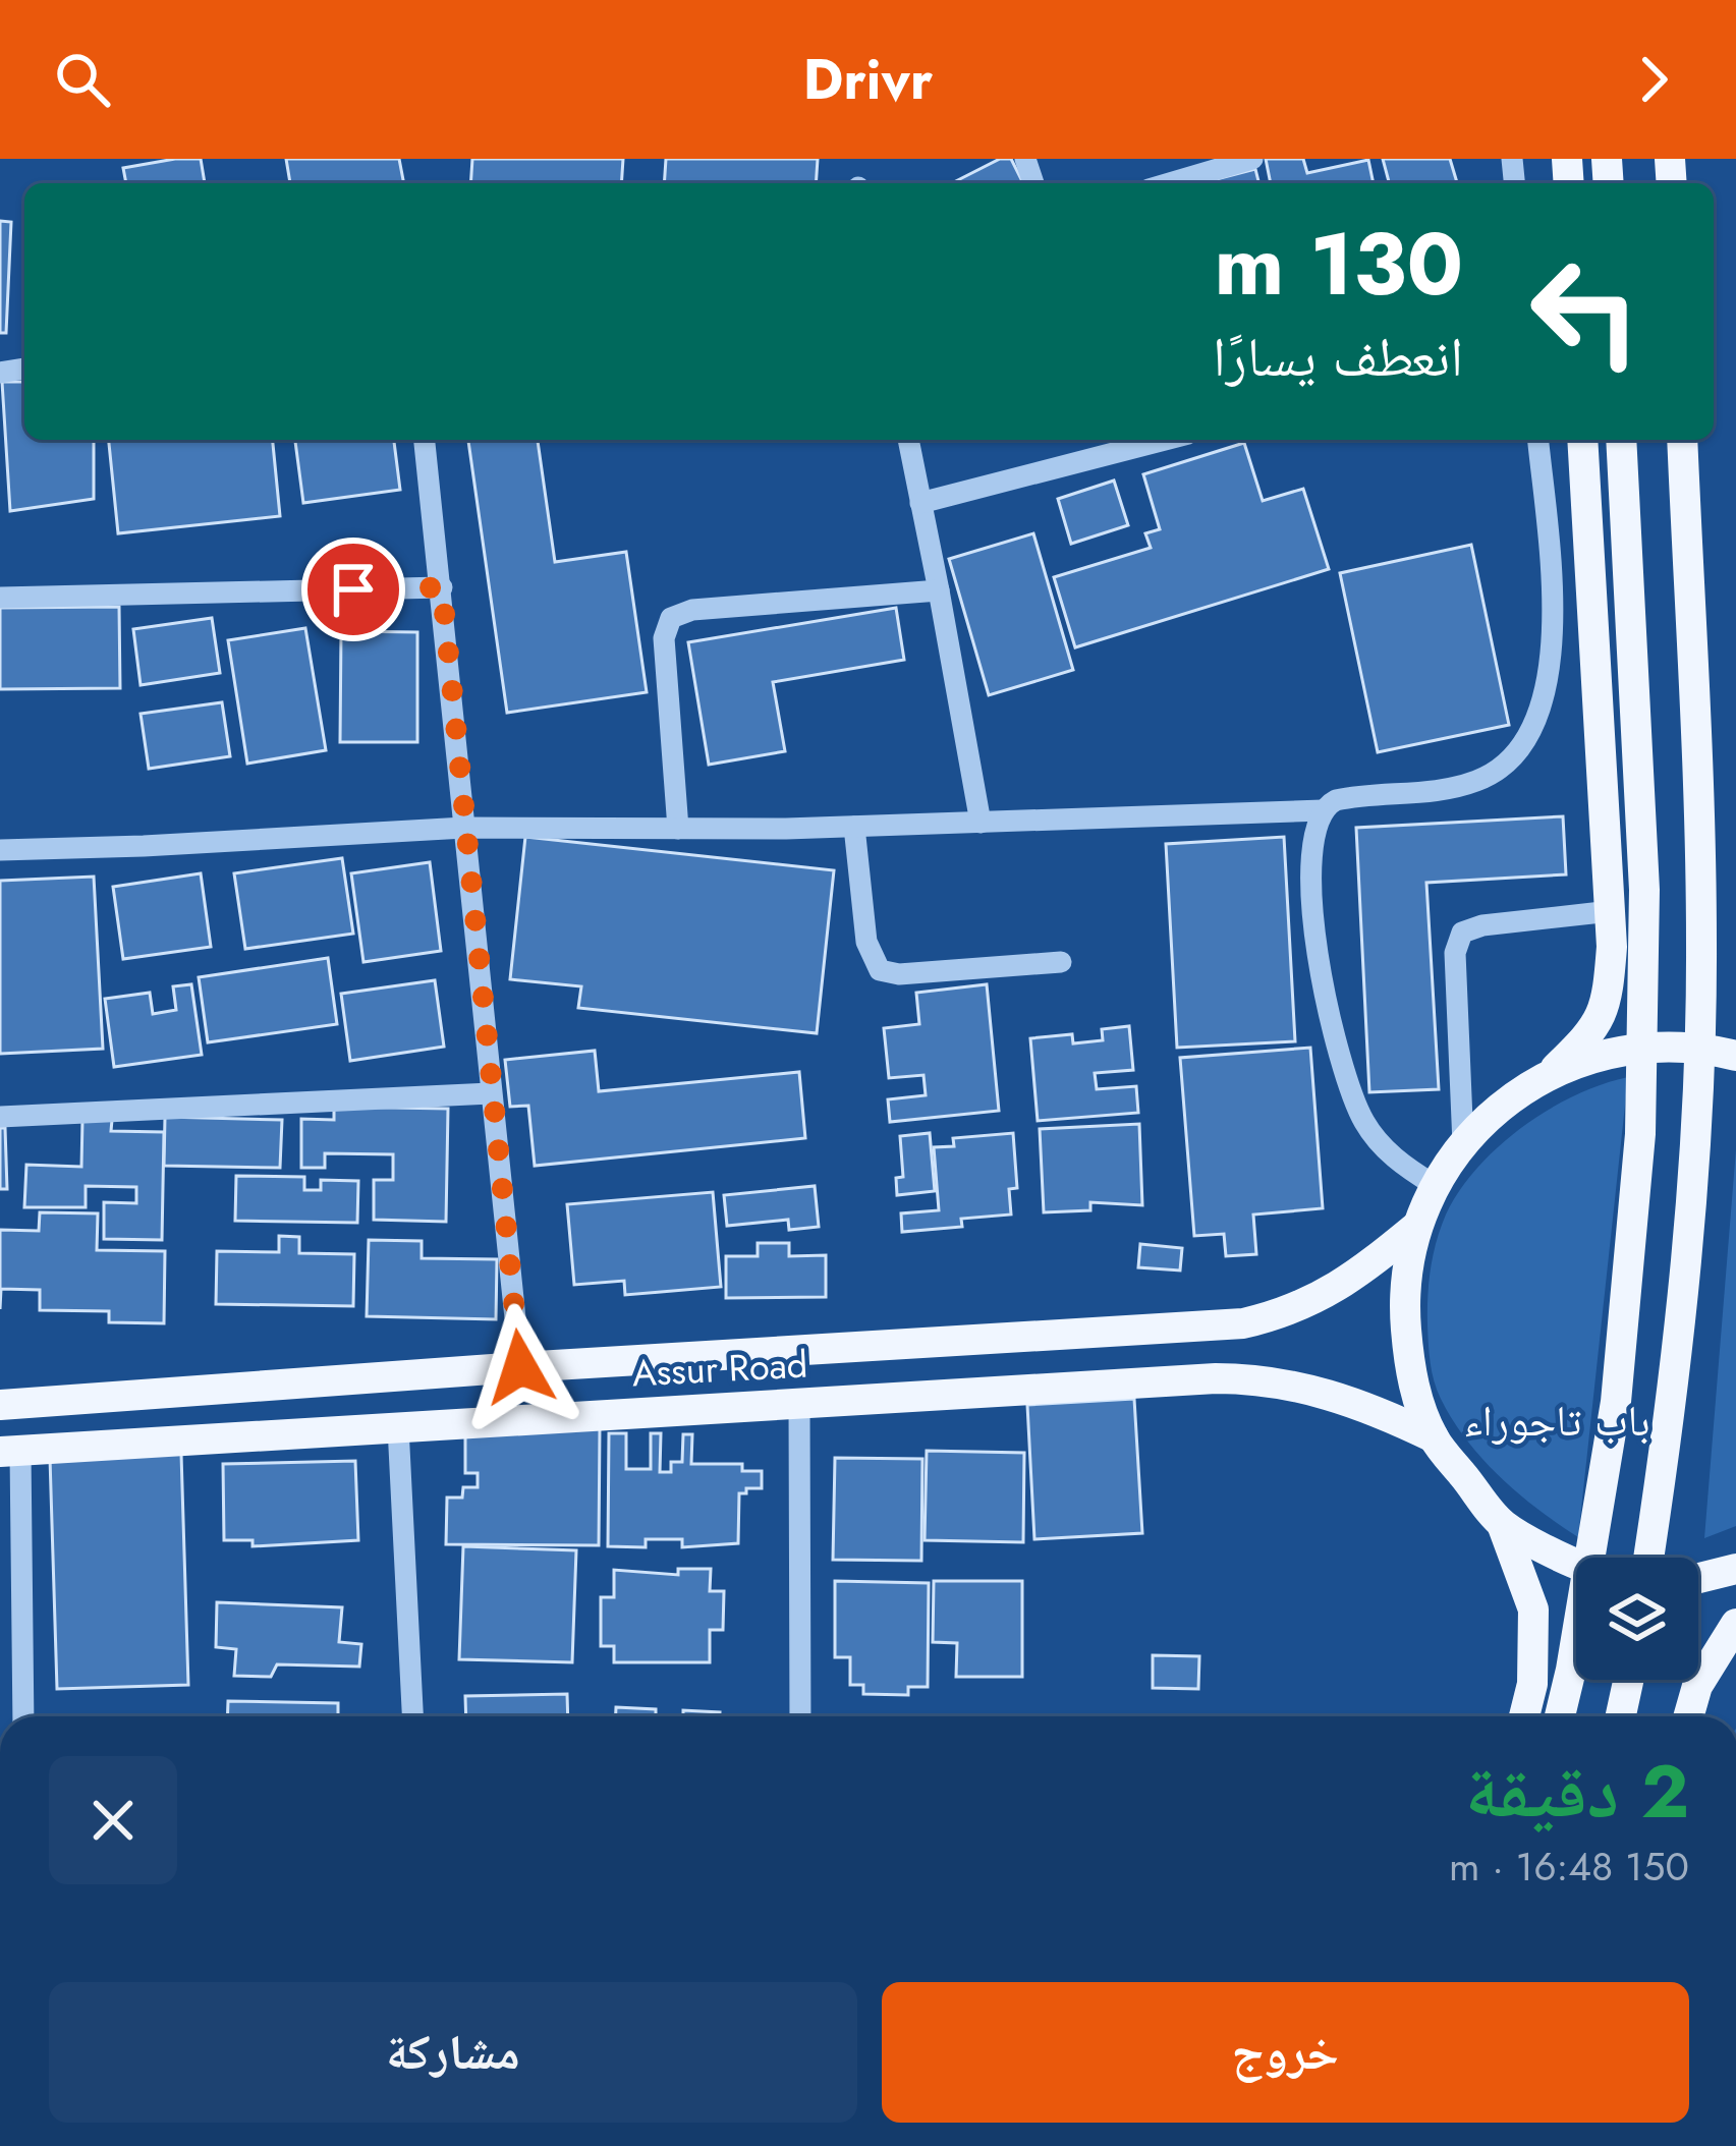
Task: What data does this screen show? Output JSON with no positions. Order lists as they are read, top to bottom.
{
  "streets": {
    "main road": ["Assur Road"]
  },
  "districts": ["باب تاجوراء"],
  "page": {
    "header": "Drivr",
    "turn": ["130 m", "انعطف يسارًا"],
    "heading": ["2 دقيقة", "150 m · 16:48"],
    "buttons": ["خروج", "مشاركة"]
  }
}
